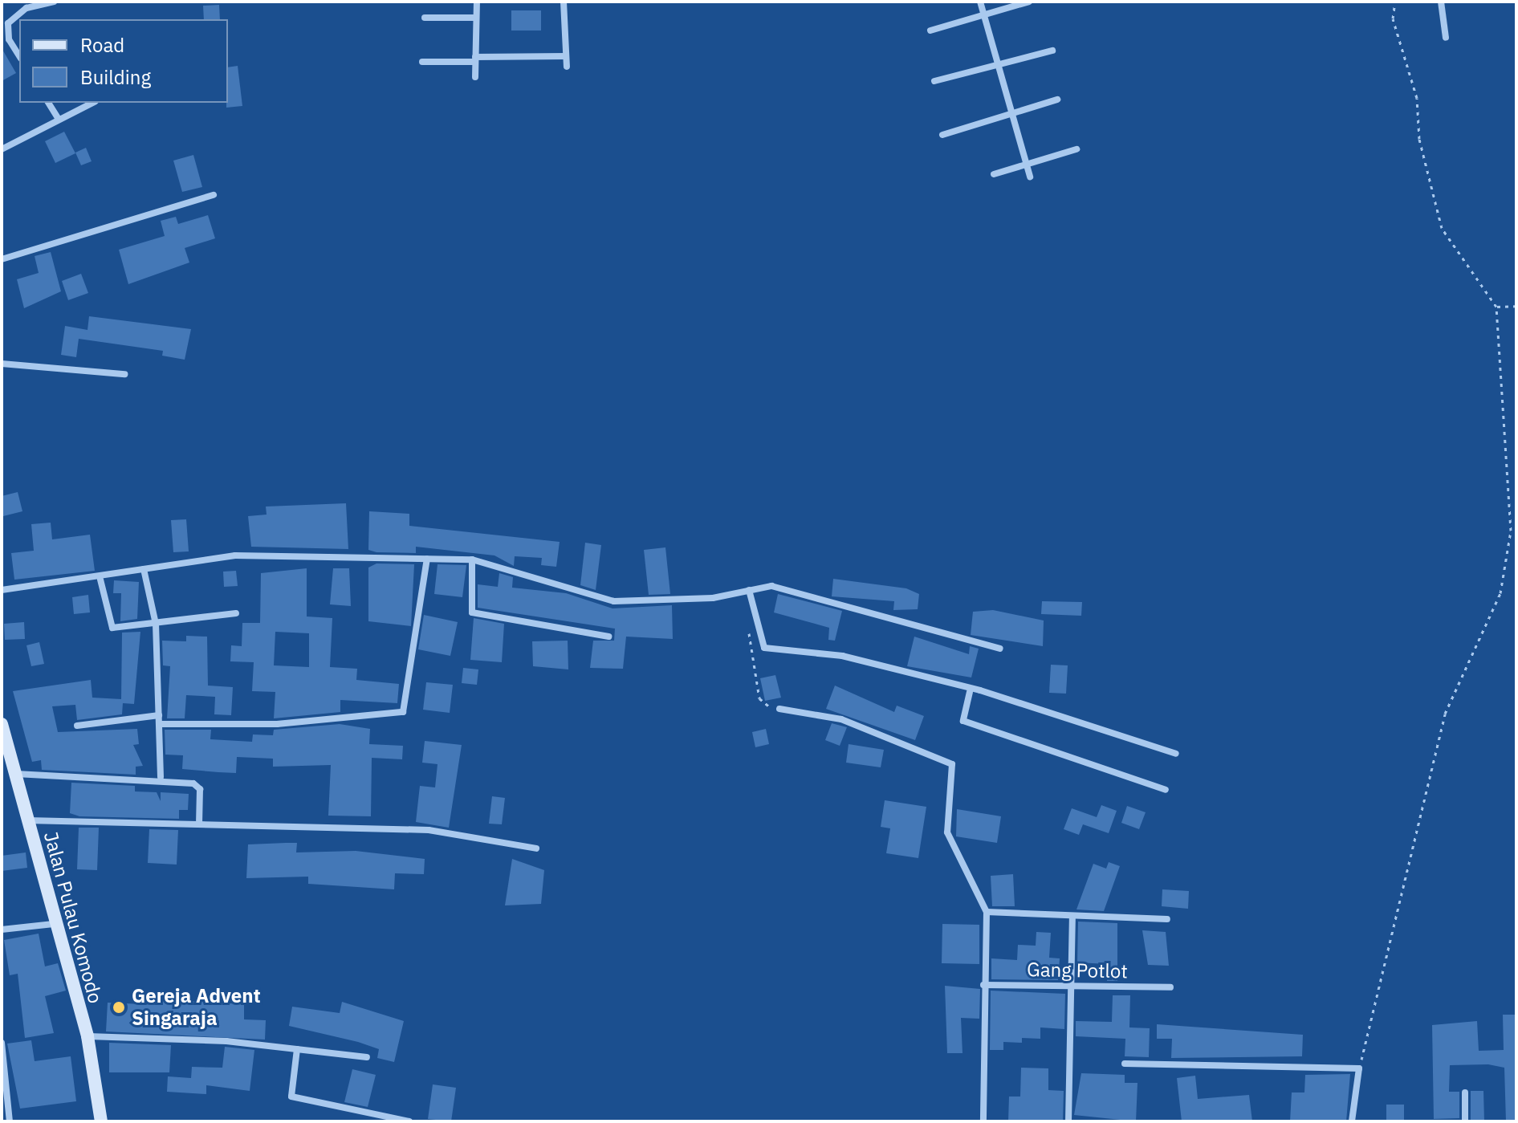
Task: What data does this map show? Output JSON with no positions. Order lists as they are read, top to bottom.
{
  "streets": {
    "street": ["Jalan Pulau Komodo", "Gang Potlot"]
  },
  "places": ["Gereja Advent Singaraja"],
  "legend": ["Road", "Building"]
}
